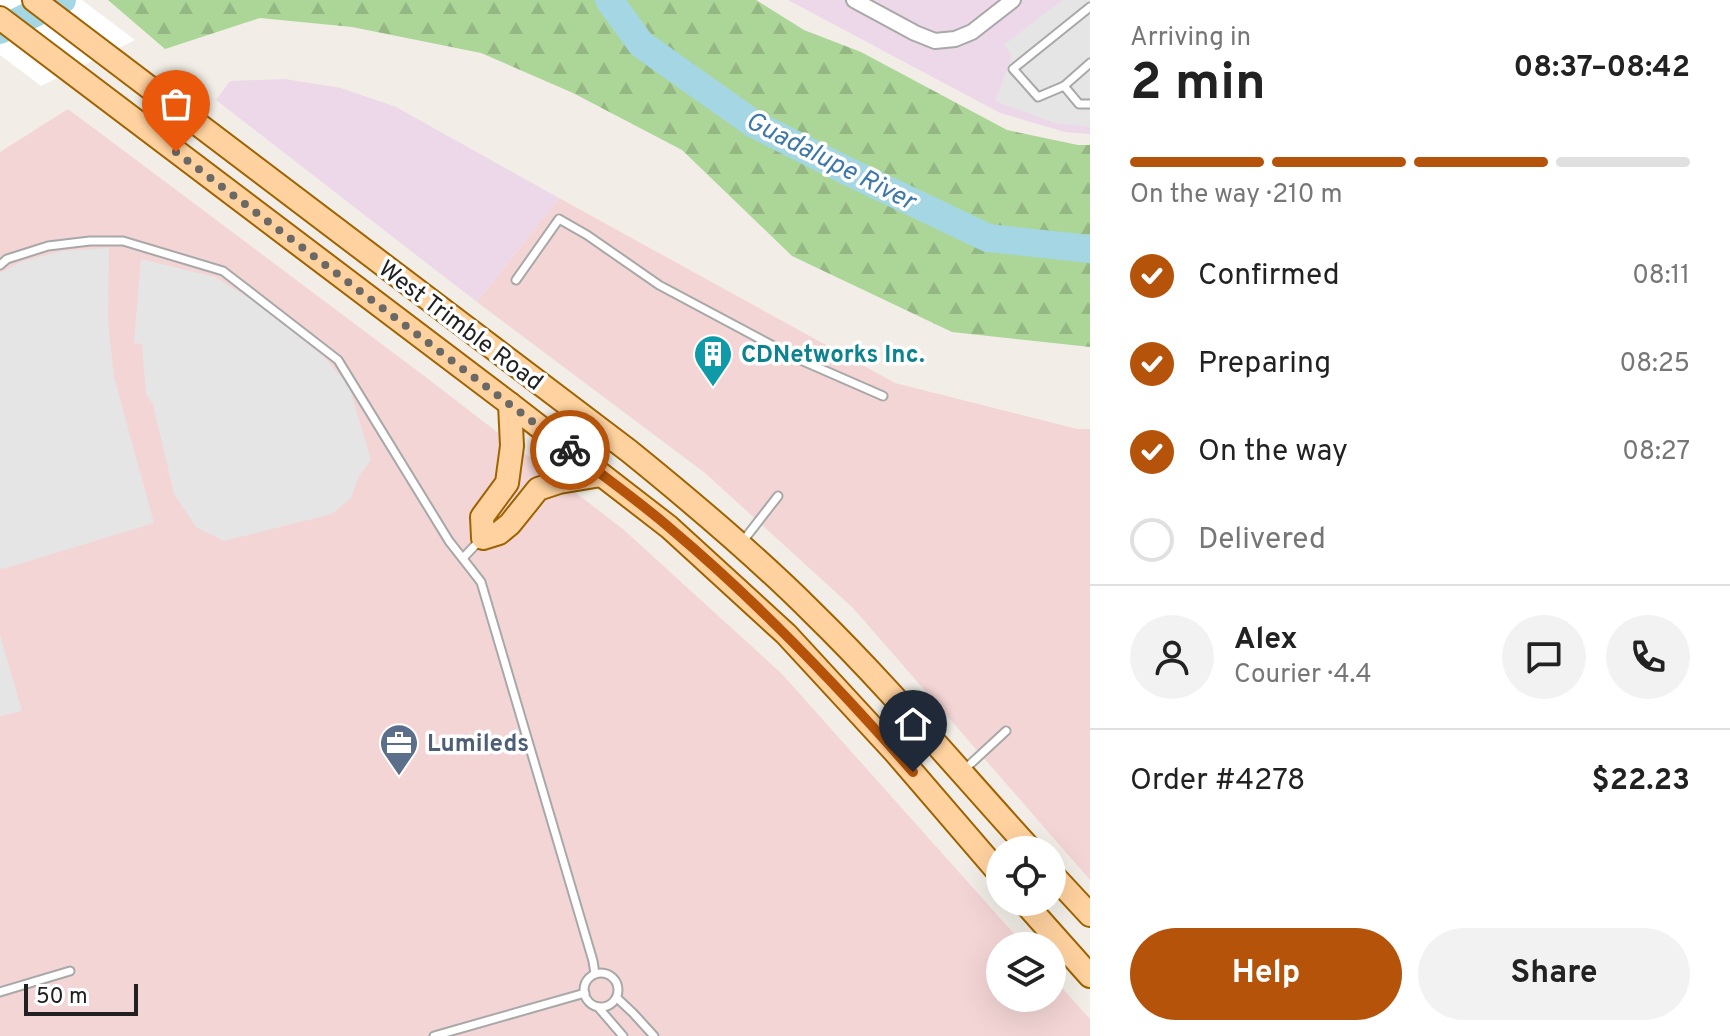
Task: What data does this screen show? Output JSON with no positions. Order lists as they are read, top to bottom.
{
  "streets": {
    "main road": ["West Trimble Road"]
  },
  "water": ["Guadalupe River"],
  "places": {
    "building": ["CDNetworks Inc."],
    "office": ["Lumileds"]
  },
  "scale_bar": "50 m",
  "page": {
    "heading": ["2 min", "Arriving in", "08:37–08:42"],
    "panel": [
      "Alex",
      "Courier · 4.4",
      "Order #4278",
      "$22.23"
    ],
    "bar": "On the way · 210 m",
    "list": [
      ["Confirmed", "08:11"],
      ["Preparing", "08:25"],
      ["On the way", "08:27"],
      "Delivered"
    ],
    "buttons": ["Help", "Share"],
    "scale": "50 m"
  }
}
